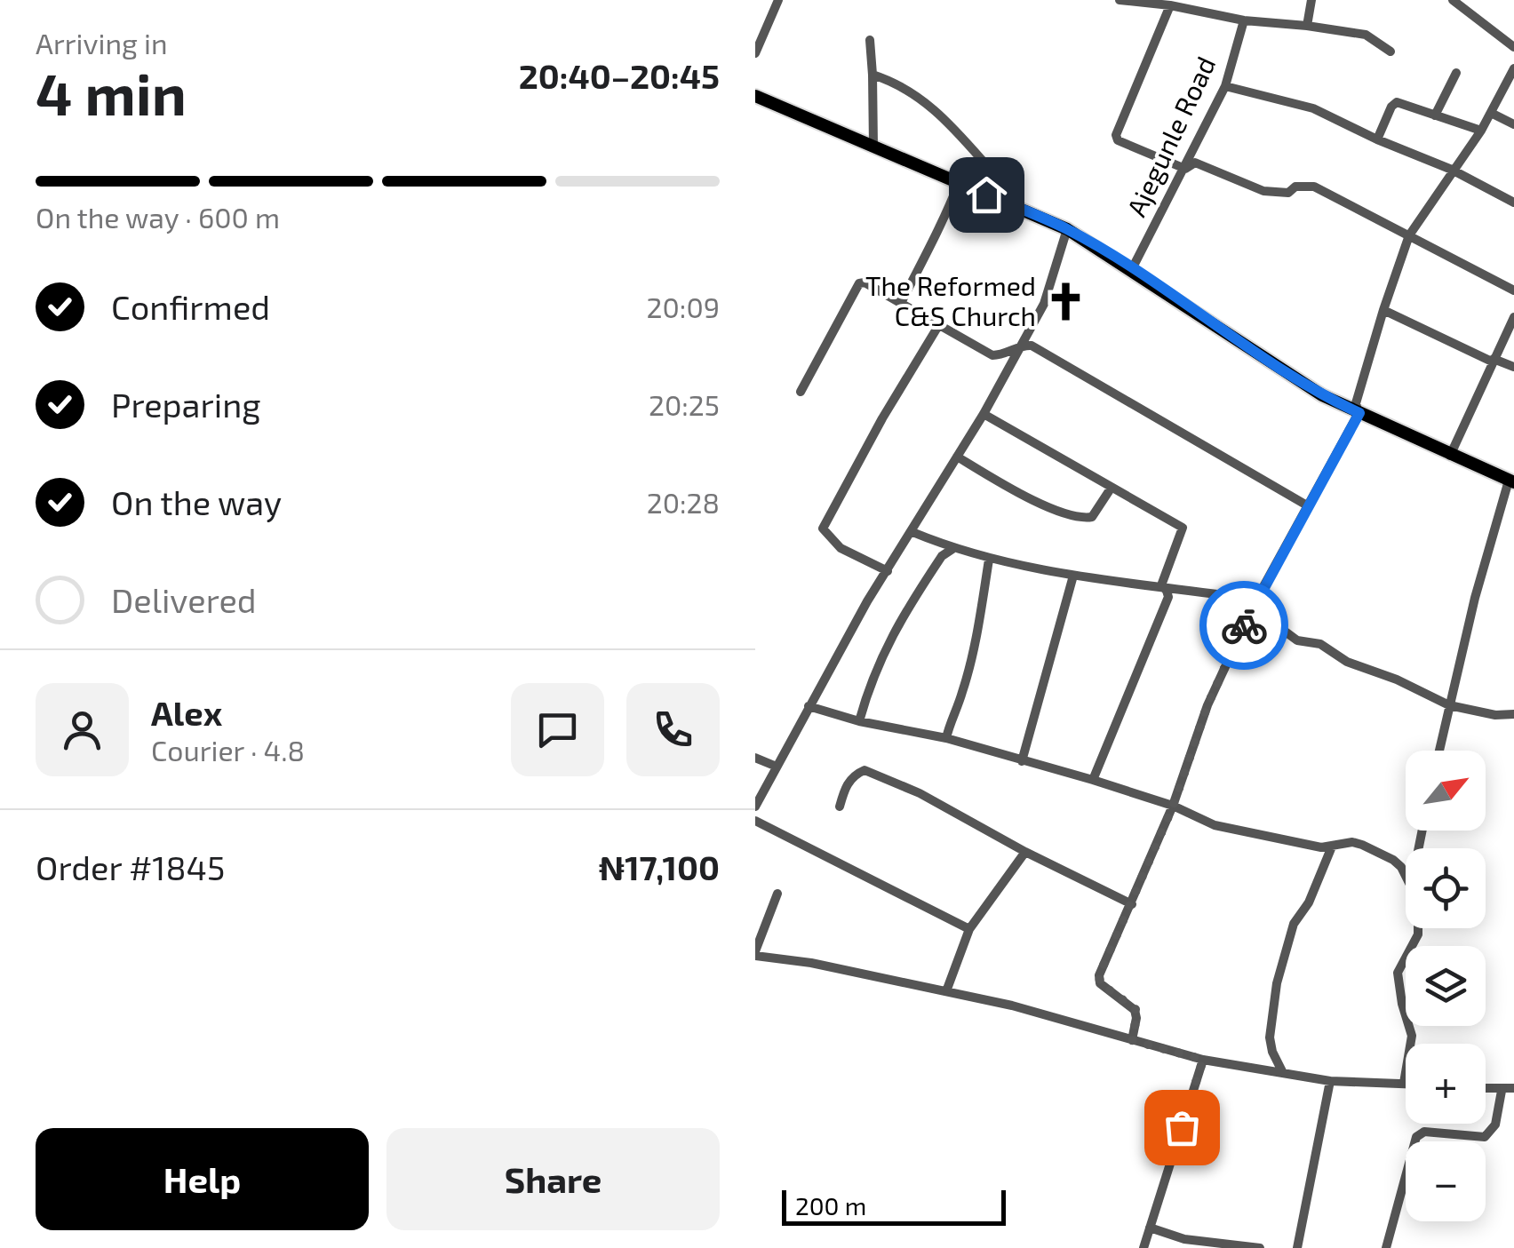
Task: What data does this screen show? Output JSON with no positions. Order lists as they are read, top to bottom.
{
  "streets": {
    "street": ["Ajegunle Road"]
  },
  "places": {
    "church": ["The Reformed C&S Church"]
  },
  "scale_bar": "200 m",
  "north": "top right",
  "page": {
    "heading": ["4 min", "Arriving in", "20:40–20:45"],
    "panel": [
      "Alex",
      "Courier · 4.8",
      "Order #1845",
      "₦17,100"
    ],
    "bar": "On the way · 600 m",
    "list": [
      ["Confirmed", "20:09"],
      ["Preparing", "20:25"],
      ["On the way", "20:28"],
      "Delivered"
    ],
    "map_buttons": ["+", "−"],
    "buttons": ["Help", "Share"],
    "scale": "200 m"
  }
}
